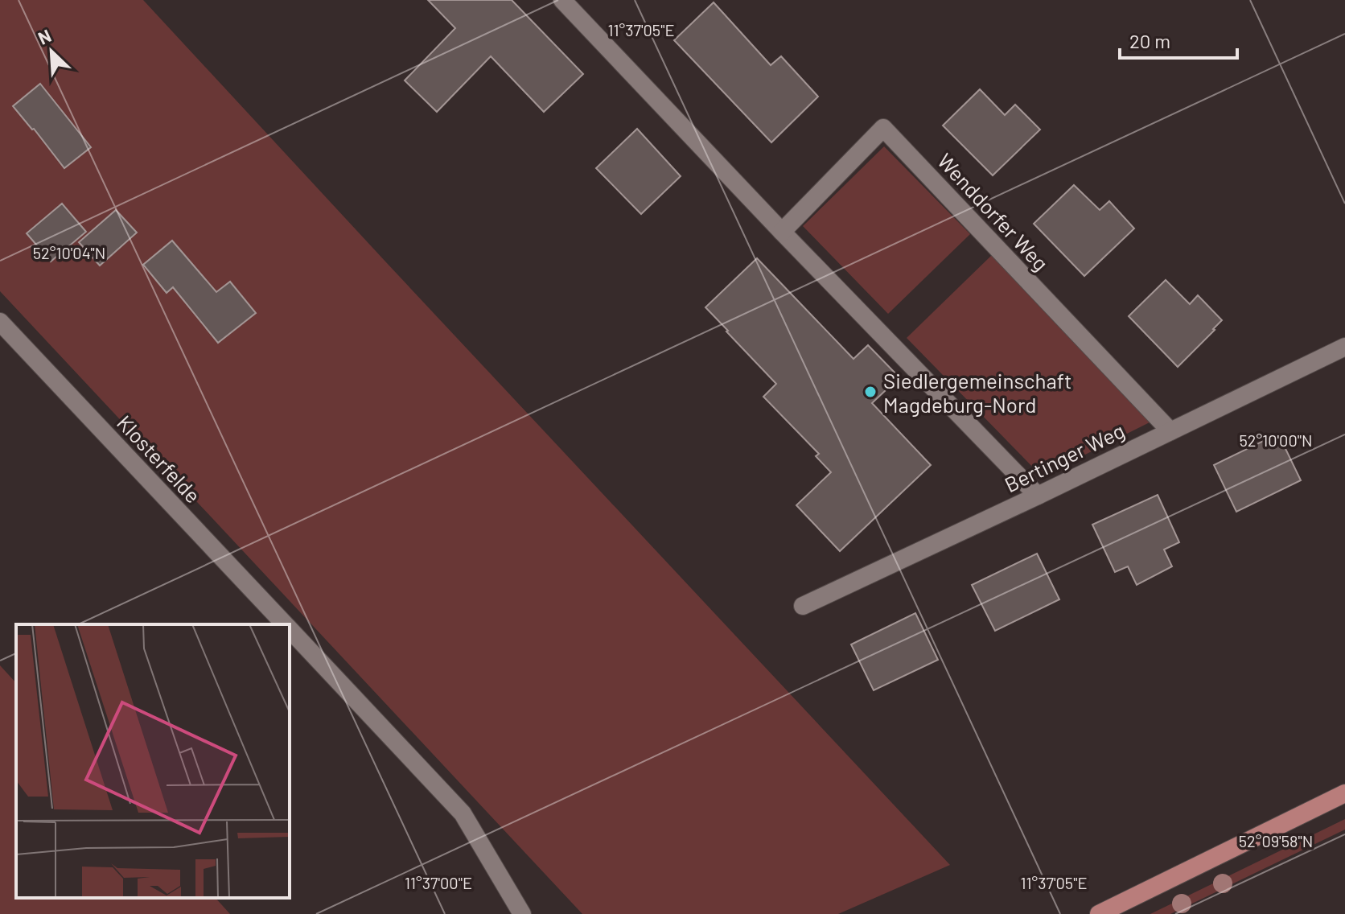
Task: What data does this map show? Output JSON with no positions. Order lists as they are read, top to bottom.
{
  "streets": {
    "street": ["Wenddorfer Weg", "Bertinger Weg", "Klosterfelde"]
  },
  "crossings": [
    ["Wenddorfer Weg", "Bertinger Weg"]
  ],
  "places": ["Siedlergemeinschaft Magdeburg-Nord"],
  "scale_bar": "20 m",
  "north": "top left",
  "coordinates": [
    "11°37'05\"E",
    "52°10'04\"N",
    "52°10'00\"N",
    "52°09'58\"N",
    "11°37'00\"E"
  ]
}
